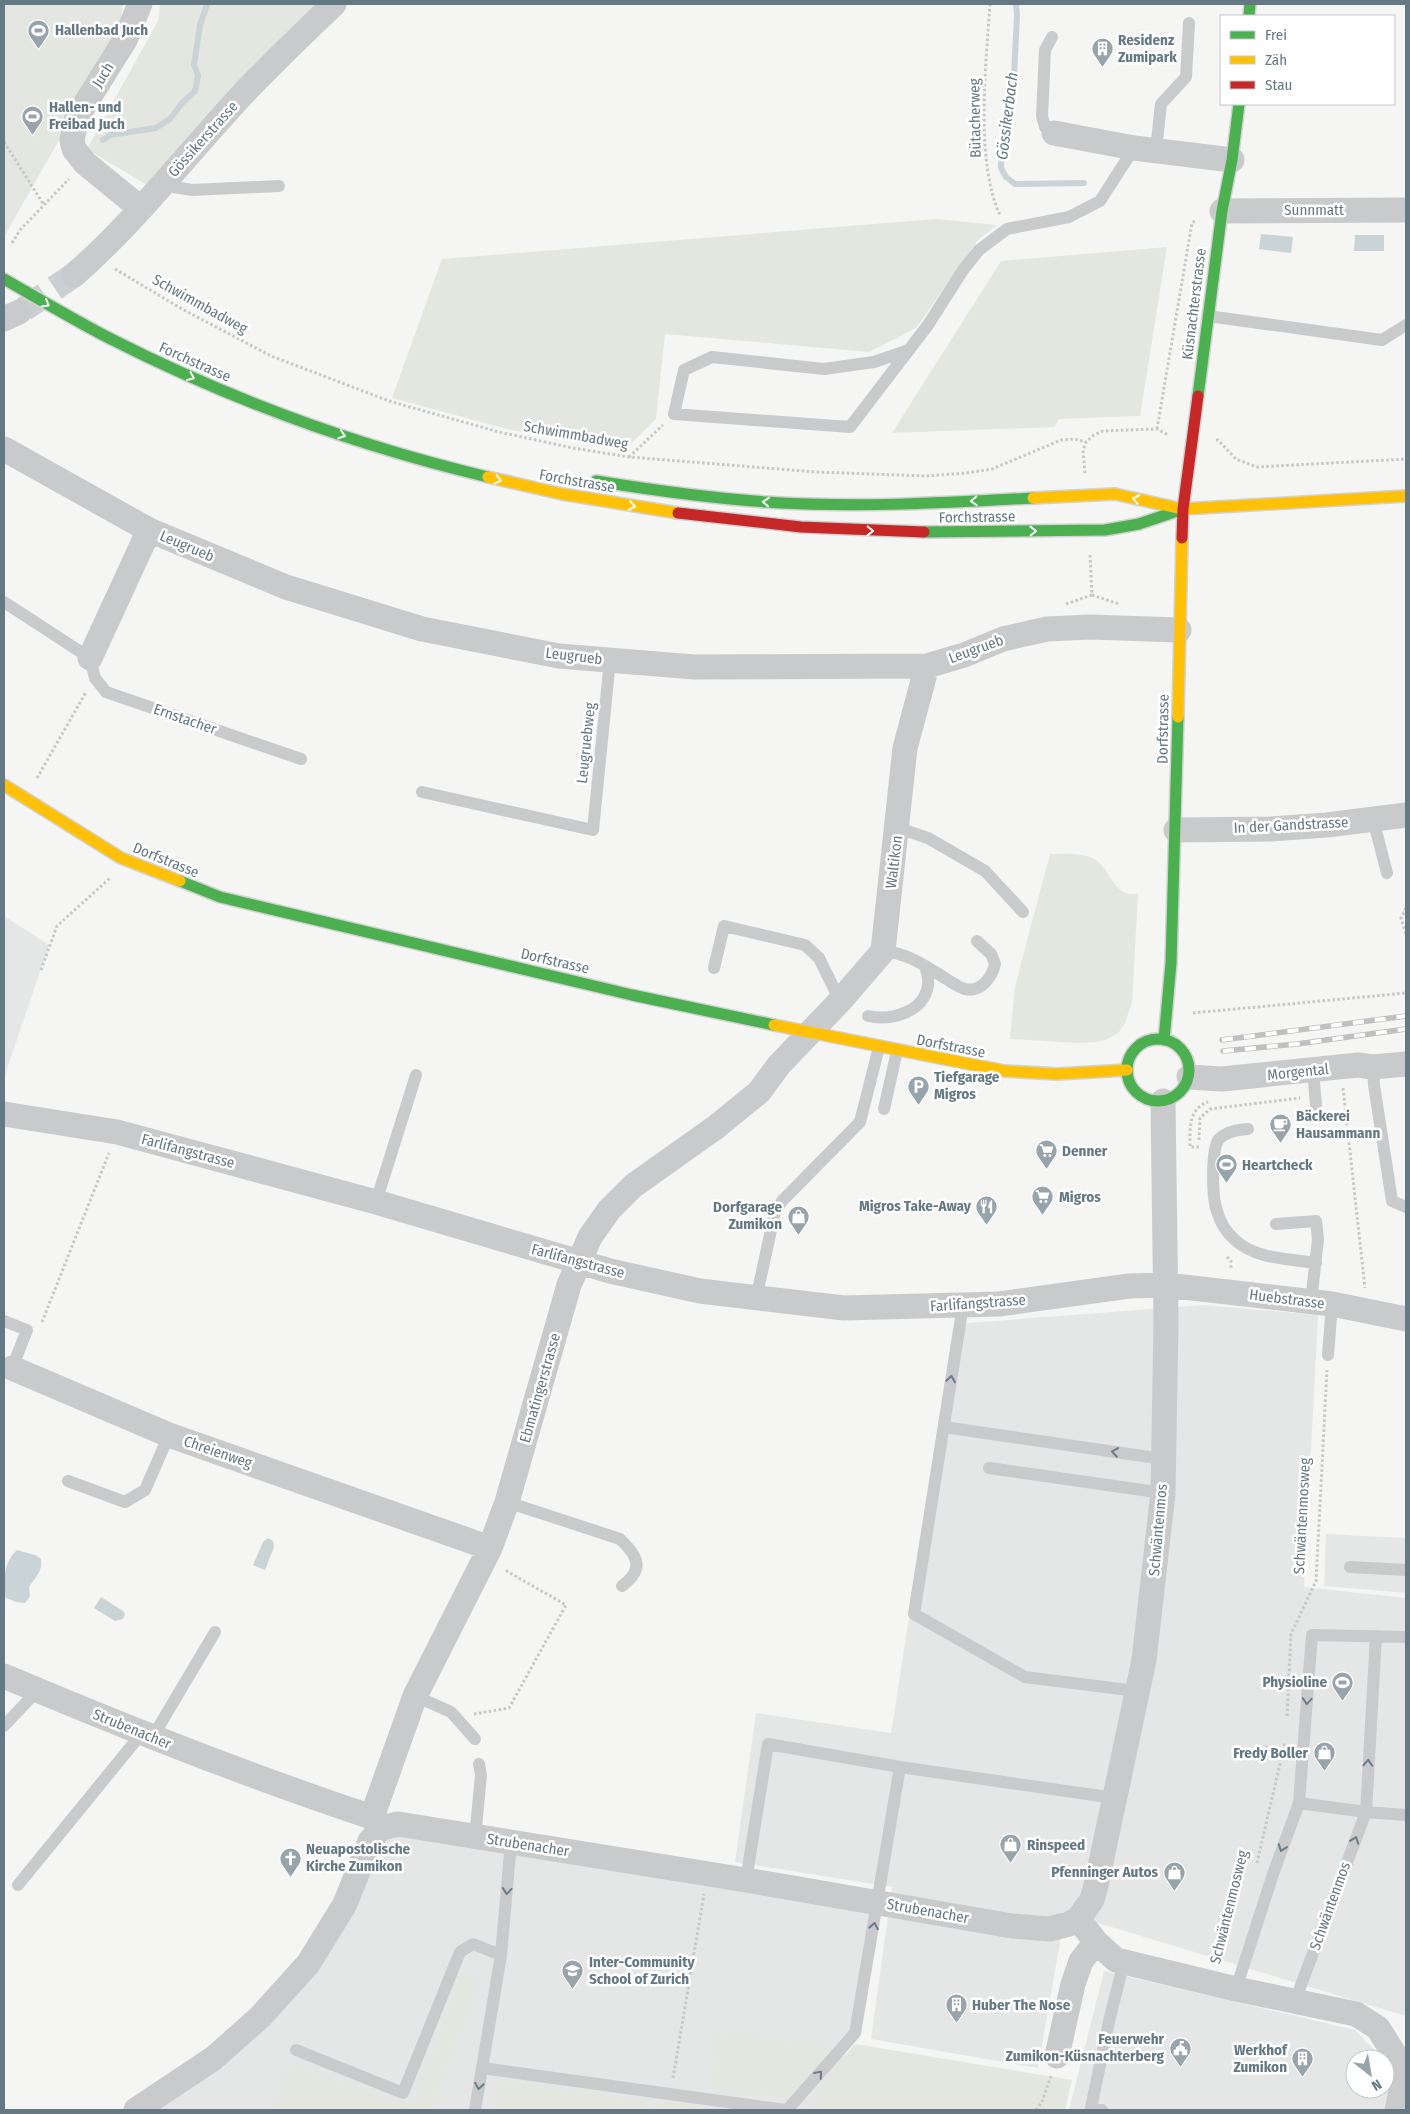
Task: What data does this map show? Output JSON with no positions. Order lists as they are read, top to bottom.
{
  "streets": {
    "main road": ["Küsnachterstrasse", "Forchstrasse", "Dorfstrasse"],
    "street": [
      "Juch",
      "Gössikerstrasse",
      "Sunnmatt",
      "Leugrueb",
      "In der Gandstrasse",
      "Waltikon",
      "Morgental",
      "Farlifangstrasse",
      "Huebstrasse",
      "Ebmatingerstrasse",
      "Chreienweg",
      "Schwäntenmos",
      "Strubenacher"
    ],
    "lane": ["Ernstacher", "Leugruebweg"],
    "path": ["Bütacherweg", "Schwimmbadweg", "Schwäntenmosweg"]
  },
  "crossings": [
    ["Juch", "Gössikerstrasse"],
    ["Gössikerstrasse", "Schwimmbadweg"],
    ["Sunnmatt", "Küsnachterstrasse"],
    ["Küsnachterstrasse", "Forchstrasse"],
    ["Küsnachterstrasse", "Dorfstrasse"],
    ["Forchstrasse", "Dorfstrasse"],
    ["Leugrueb", "Dorfstrasse"],
    ["Leugrueb", "Leugruebweg"],
    ["Leugrueb", "Waltikon"],
    ["Dorfstrasse", "In der Gandstrasse"],
    ["Dorfstrasse", "Morgental"],
    ["Dorfstrasse", "Ebmatingerstrasse"],
    ["Dorfstrasse", "Schwäntenmos"],
    ["Morgental", "Schwäntenmos"],
    ["Farlifangstrasse", "Huebstrasse"],
    ["Farlifangstrasse", "Ebmatingerstrasse"],
    ["Farlifangstrasse", "Schwäntenmos"],
    ["Huebstrasse", "Schwäntenmos"],
    ["Ebmatingerstrasse", "Chreienweg"],
    ["Ebmatingerstrasse", "Strubenacher"],
    ["Schwäntenmos", "Strubenacher"]
  ],
  "water": ["Gössikerbach"],
  "places": {
    "sports": [
      "Hallenbad Juch",
      "Hallen- und Freibad Juch",
      "Heartcheck",
      "Physioline"
    ],
    "building": ["Residenz Zumipark", "Huber The Nose", "Werkhof Zumikon"],
    "parking": ["Tiefgarage Migros"],
    "cafe": ["Bäckerei Hausammann"],
    "supermarket": ["Denner", "Migros"],
    "restaurant": ["Migros Take-Away"],
    "shop": [
      "Dorfgarage Zumikon",
      "Fredy Boller",
      "Rinspeed",
      "Pfenninger Autos"
    ],
    "church": ["Neuapostolische Kirche Zumikon"],
    "school or university": ["Inter-Community School of Zurich"],
    "public building": ["Feuerwehr Zumikon-Küsnachterberg"]
  },
  "legend": ["Frei", "Zäh", "Stau"],
  "north": "bottom right"
}
